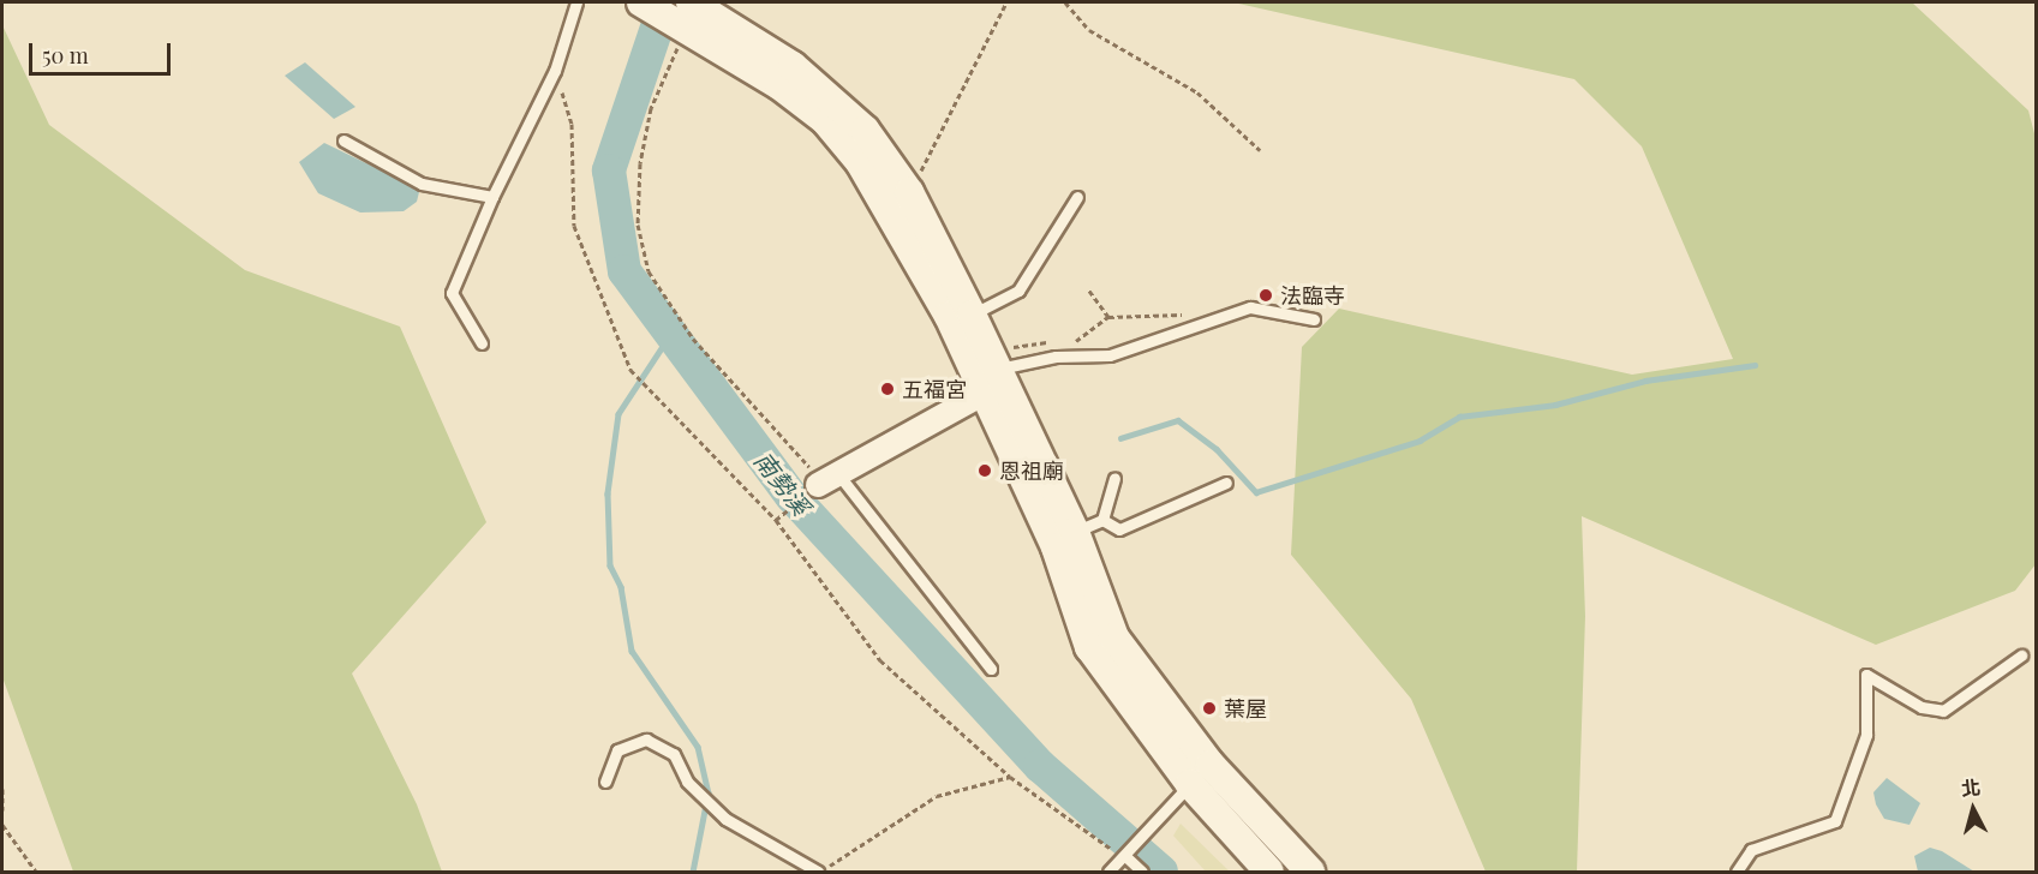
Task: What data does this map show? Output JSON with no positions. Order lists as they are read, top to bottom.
{
  "water": ["南勢溪"],
  "places": [
    "法臨寺",
    "五福宮",
    "恩祖廟",
    "葉屋"
  ],
  "scale_bar": "50 m",
  "north": "top"
}
